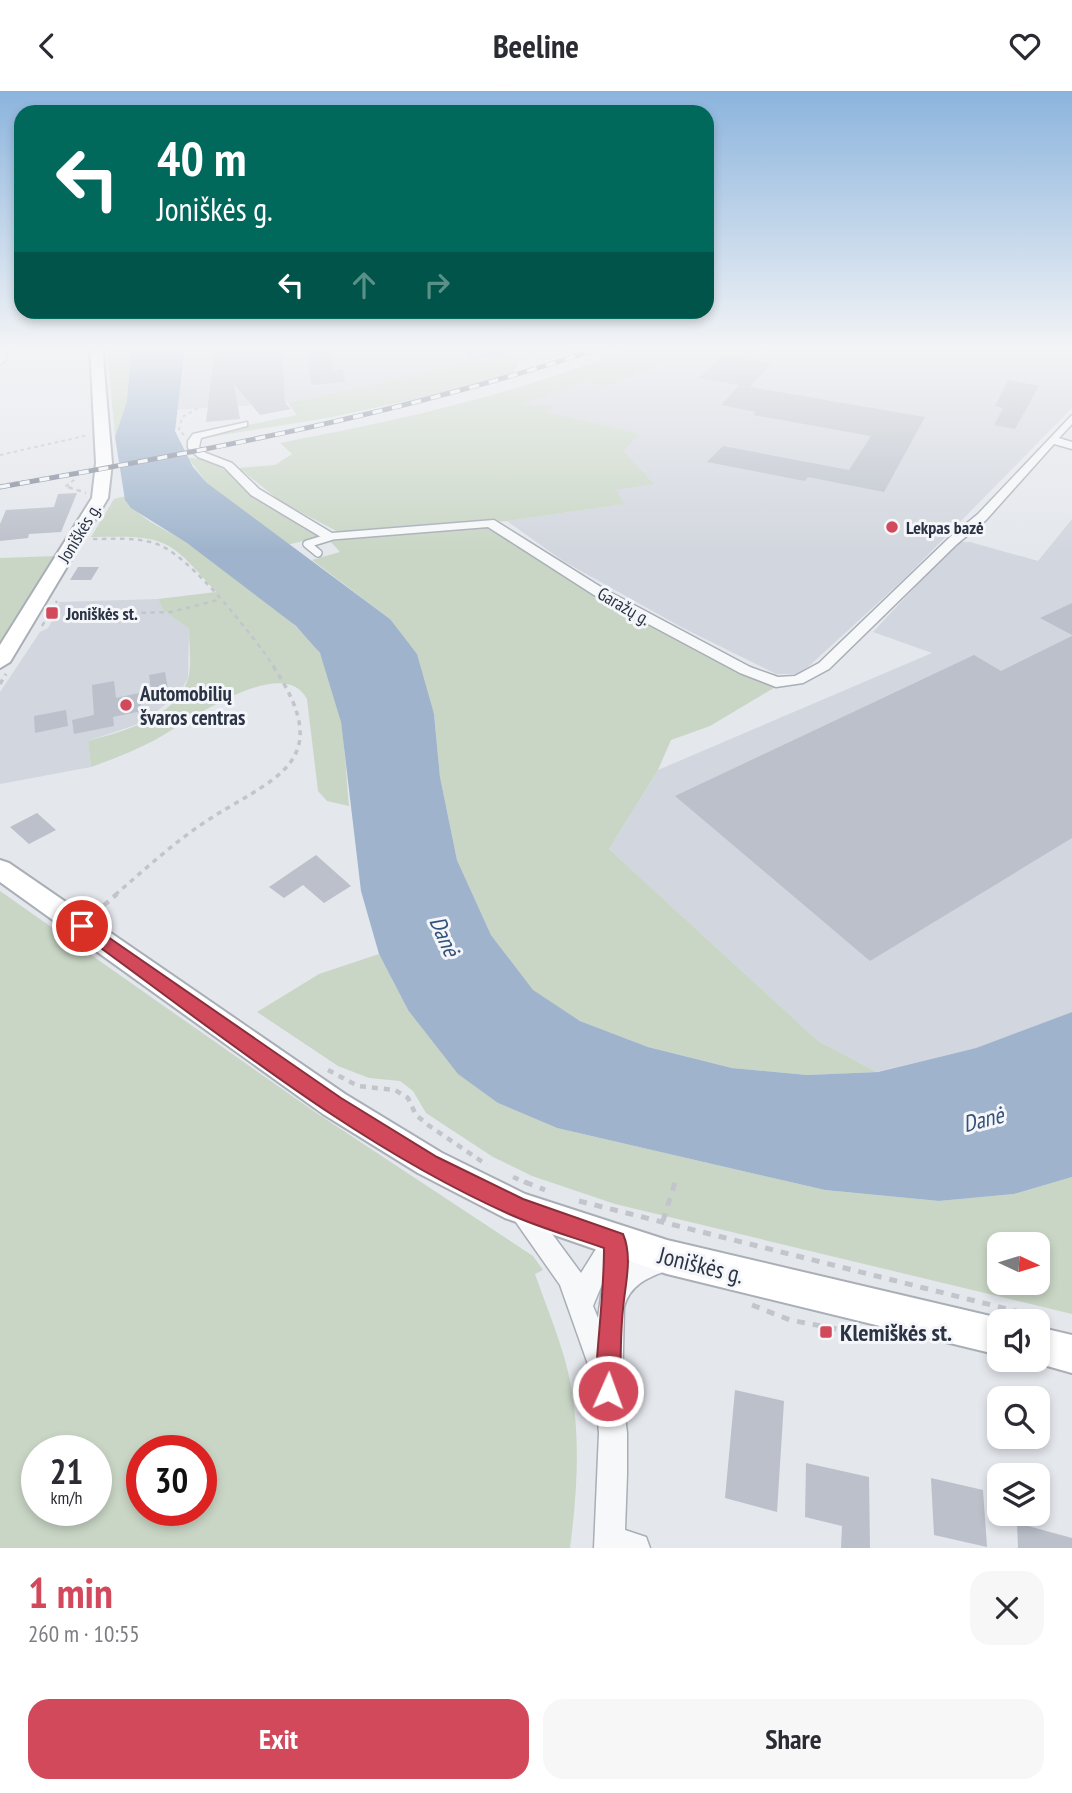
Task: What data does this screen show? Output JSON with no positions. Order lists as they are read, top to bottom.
{
  "streets": {
    "main road": ["Joniškės g."],
    "street": ["Garažų g."]
  },
  "water": ["Danė"],
  "places": {
    "other": ["Lekpas bazė", "Automobilių švaros centras"],
    "transit": ["Joniškės st.", "Klemiškės st."]
  },
  "north": "right",
  "page": {
    "header": "Beeline",
    "turn": ["40 m", "Joniškės g."],
    "speed": "21 km/h",
    "limit": "30",
    "heading": ["1 min", "260 m · 10:55"],
    "buttons": ["Exit", "Share"]
  }
}
